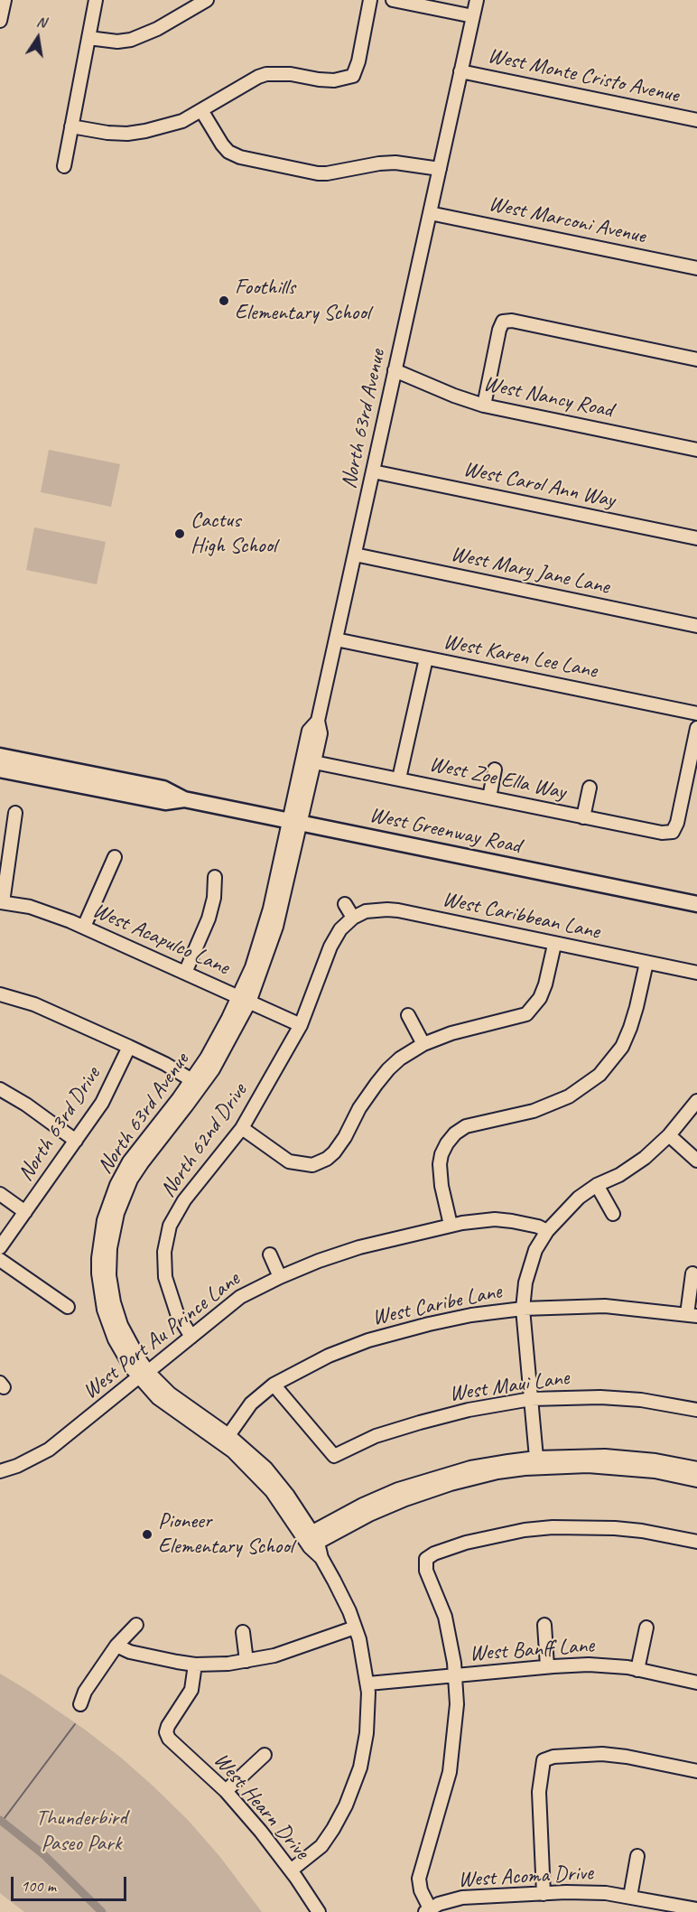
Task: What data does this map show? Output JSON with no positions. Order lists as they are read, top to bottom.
{
  "streets": {
    "main road": ["West Greenway Road"],
    "street": [
      "West Monte Cristo Avenue",
      "West Marconi Avenue",
      "West Nancy Road",
      "North 63rd Avenue",
      "West Carol Ann Way",
      "West Mary Jane Lane",
      "West Karen Lee Lane",
      "West Zoe Ella Way",
      "West Caribbean Lane",
      "West Acapulco Lane",
      "North 63rd Drive",
      "North 62nd Drive",
      "West Caribe Lane",
      "West Port Au Prince Lane",
      "West Maui Lane",
      "West Banff Lane",
      "West Hearn Drive",
      "West Acoma Drive"
    ]
  },
  "crossings": [
    ["West Monte Cristo Avenue", "North 63rd Avenue"],
    ["West Marconi Avenue", "North 63rd Avenue"],
    ["West Nancy Road", "North 63rd Avenue"],
    ["North 63rd Avenue", "West Carol Ann Way"],
    ["North 63rd Avenue", "West Mary Jane Lane"],
    ["North 63rd Avenue", "West Karen Lee Lane"],
    ["North 63rd Avenue", "West Zoe Ella Way"],
    ["North 63rd Avenue", "West Greenway Road"],
    ["North 63rd Avenue", "West Acapulco Lane"],
    ["North 63rd Avenue", "West Caribe Lane"],
    ["North 63rd Avenue", "West Port Au Prince Lane"],
    ["North 63rd Avenue", "West Banff Lane"],
    ["North 63rd Avenue", "West Hearn Drive"],
    ["West Caribbean Lane", "North 62nd Drive"],
    ["West Acapulco Lane", "North 62nd Drive"],
    ["North 62nd Drive", "West Port Au Prince Lane"],
    ["West Caribe Lane", "West Maui Lane"]
  ],
  "parks": ["Thunderbird Paseo Park"],
  "places": ["Foothills Elementary School", "Cactus High School", "Pioneer Elementary School"],
  "scale_bar": "100 m",
  "north": "top"
}
